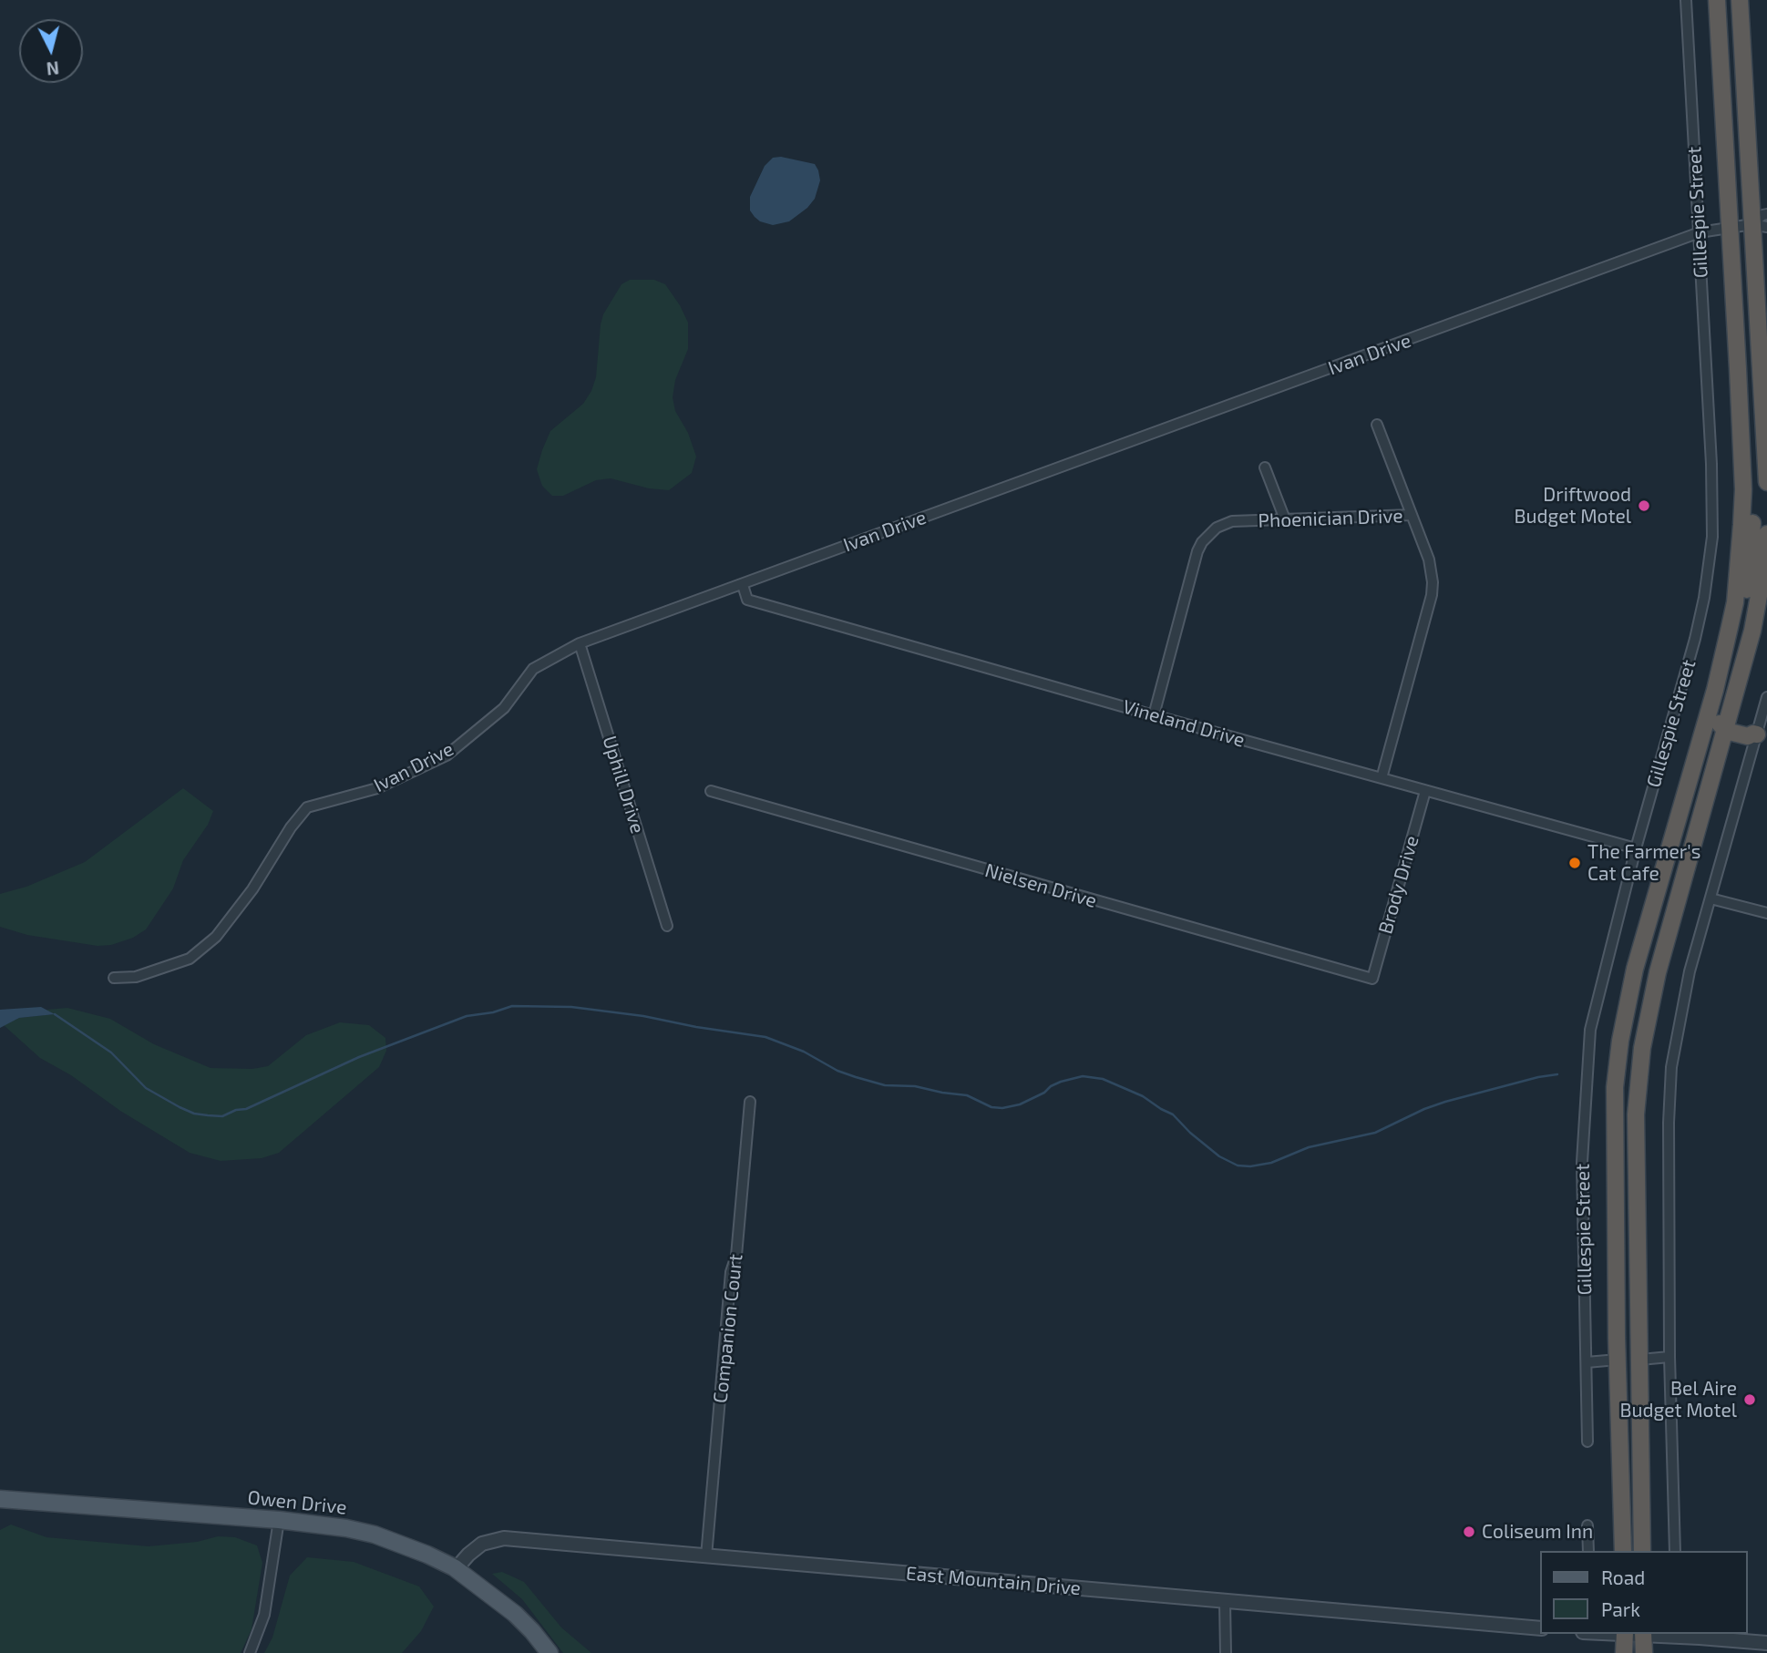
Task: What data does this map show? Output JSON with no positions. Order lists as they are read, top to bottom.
{
  "streets": {
    "main road": ["Owen Drive"],
    "street": [
      "Gillespie Street",
      "Ivan Drive",
      "Phoenician Drive",
      "Vineland Drive",
      "Uphill Drive",
      "Brody Drive",
      "Nielsen Drive",
      "Companion Court",
      "East Mountain Drive"
    ]
  },
  "crossings": [
    ["Gillespie Street", "Ivan Drive"],
    ["Gillespie Street", "Vineland Drive"],
    ["Ivan Drive", "Vineland Drive"],
    ["Ivan Drive", "Uphill Drive"],
    ["Phoenician Drive", "Vineland Drive"],
    ["Vineland Drive", "Brody Drive"],
    ["Brody Drive", "Nielsen Drive"],
    ["Companion Court", "East Mountain Drive"],
    ["Owen Drive", "East Mountain Drive"]
  ],
  "places": [
    "Driftwood Budget Motel",
    "The Farmer's Cat Cafe",
    "Bel Aire Budget Motel",
    "Coliseum Inn"
  ],
  "legend": ["Road", "Park"],
  "north": "bottom"
}
